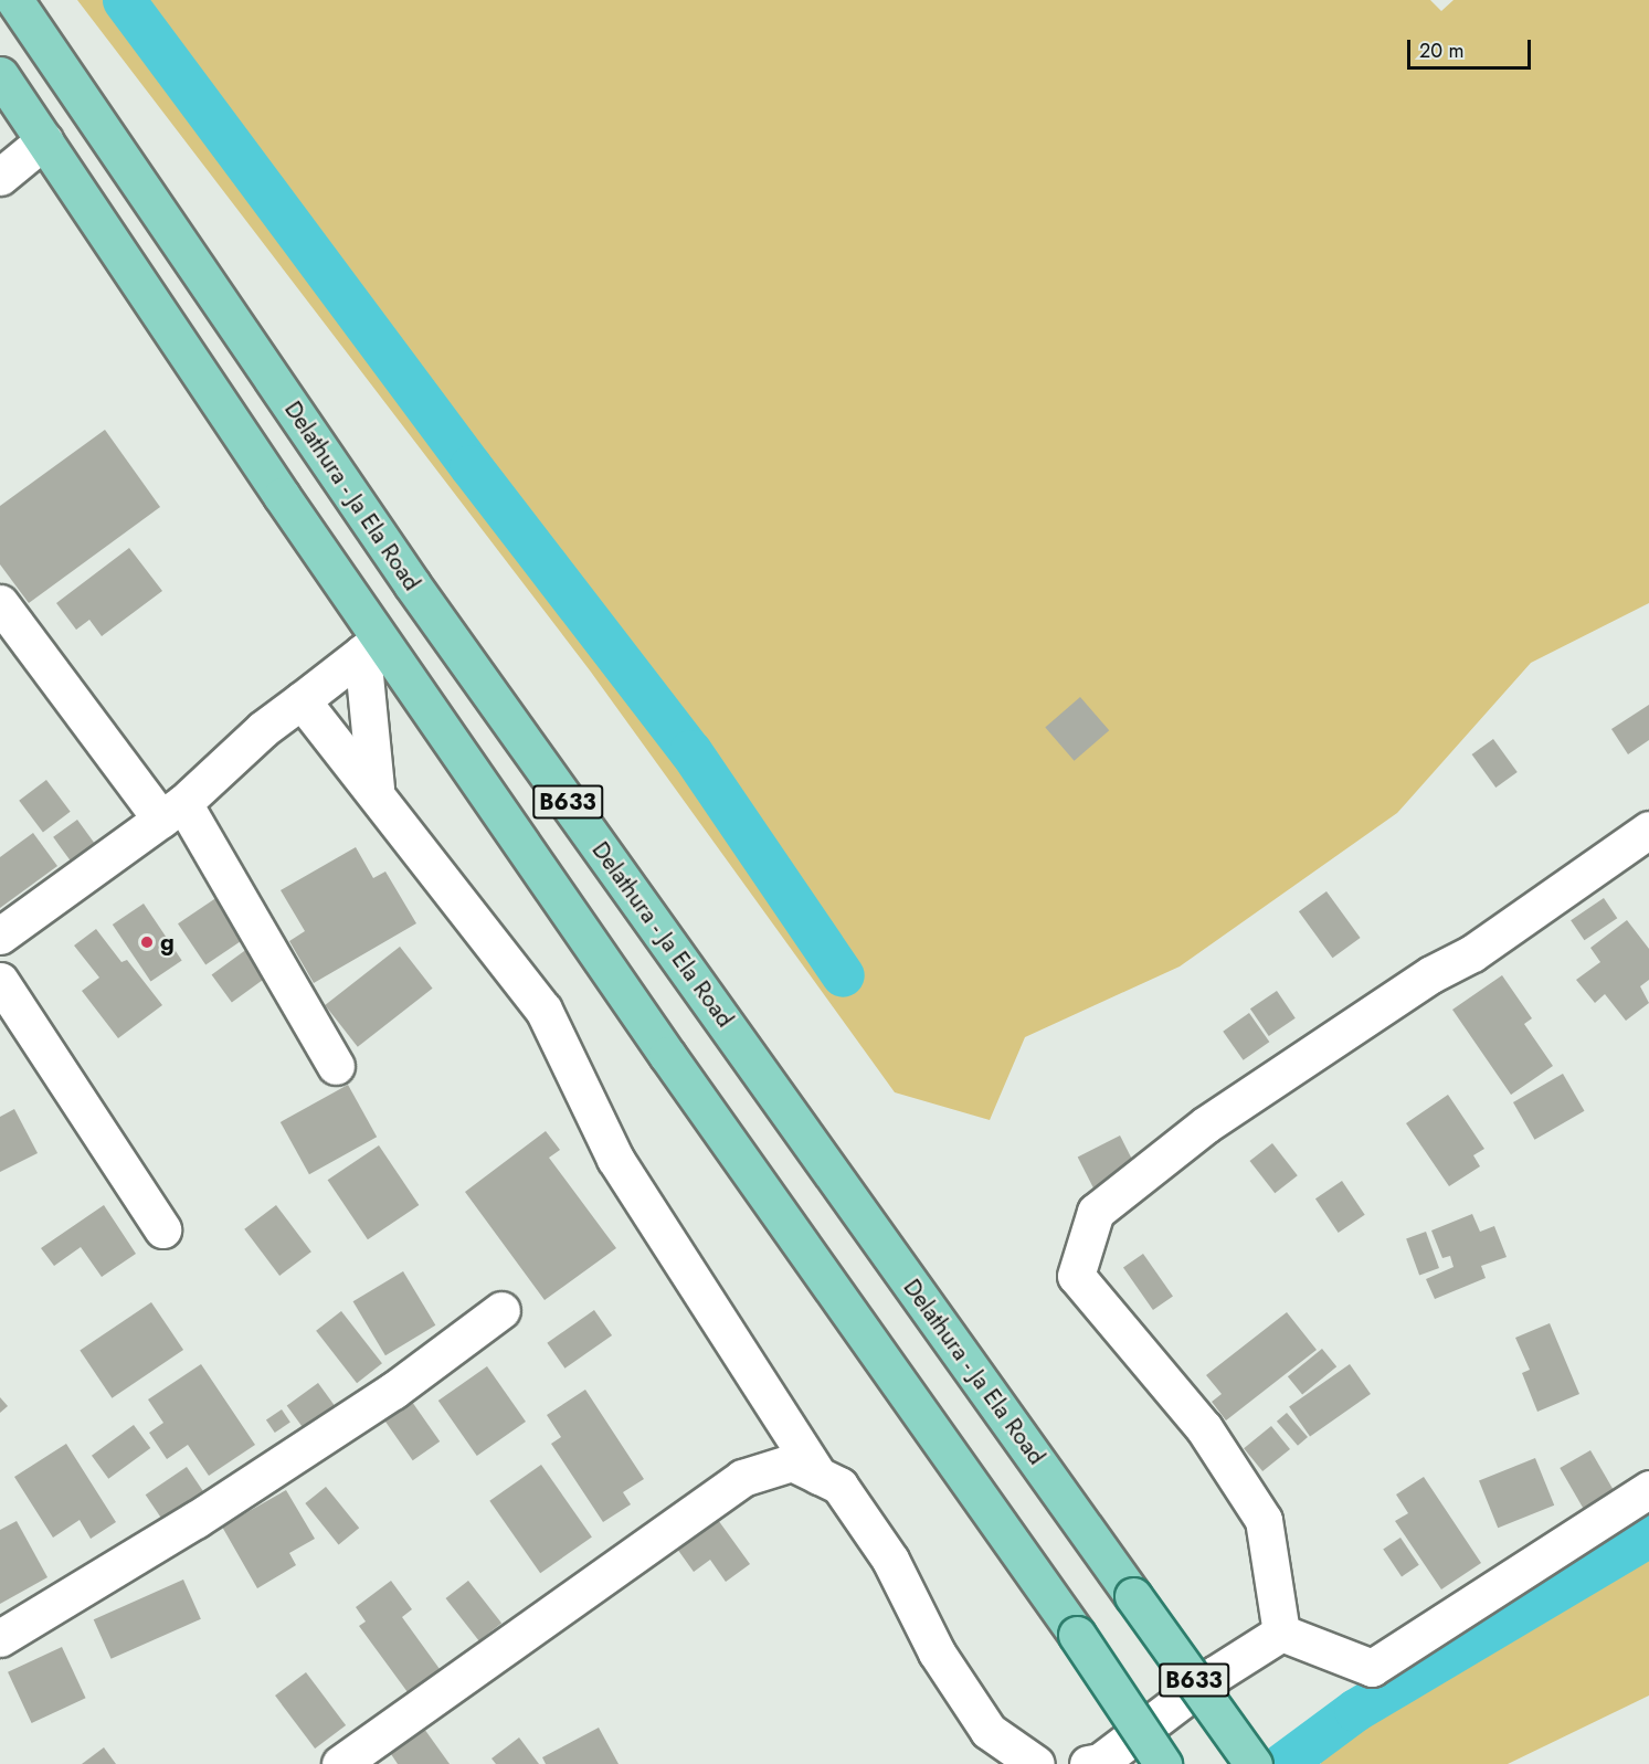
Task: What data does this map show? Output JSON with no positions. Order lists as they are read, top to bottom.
{
  "streets": {
    "main road": ["Delathura - Ja Ela Road", "B633"]
  },
  "places": ["g"],
  "scale_bar": "20 m"
}
